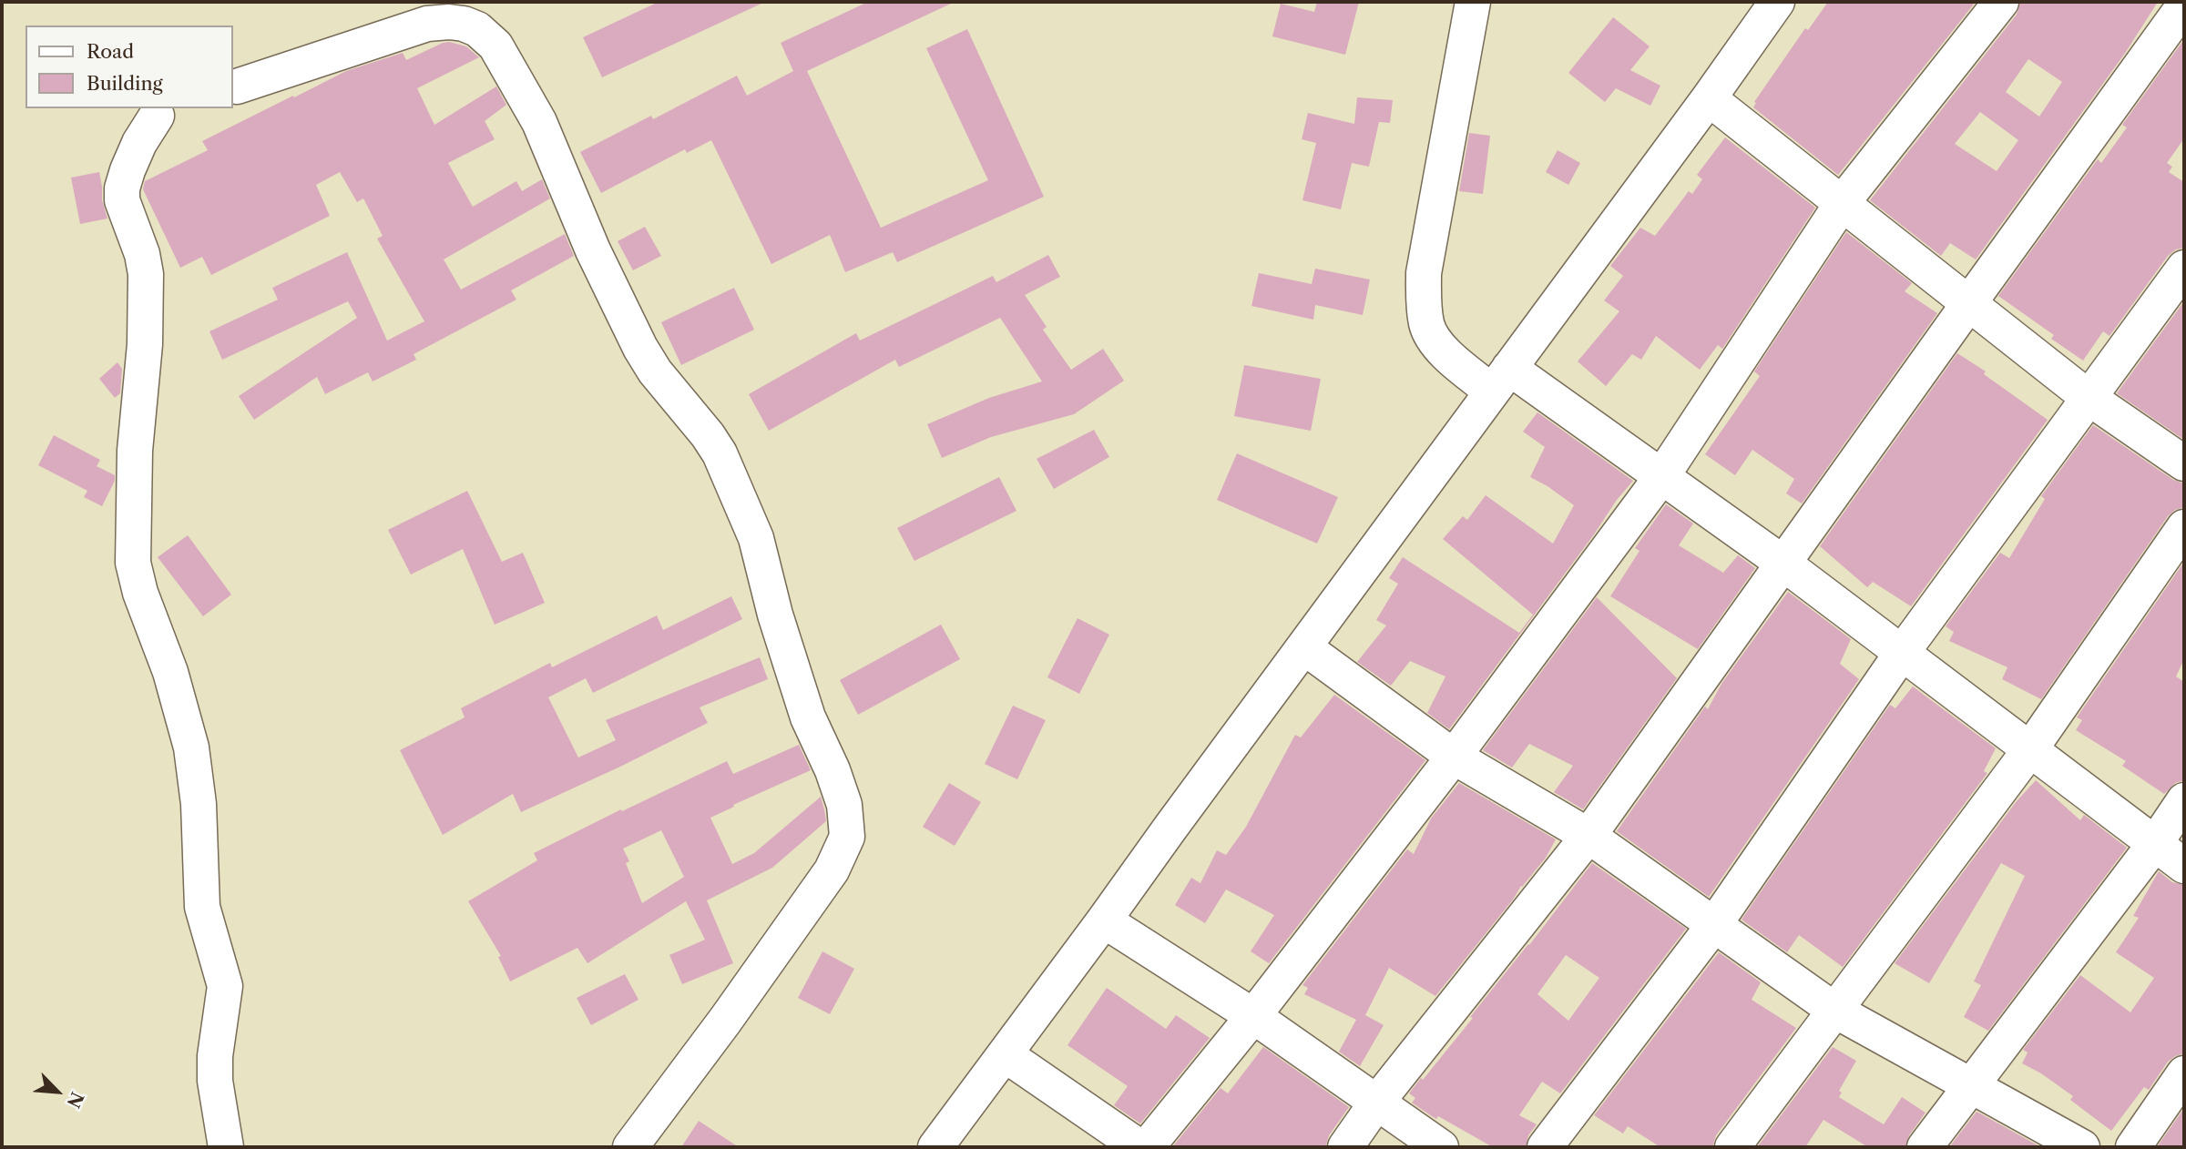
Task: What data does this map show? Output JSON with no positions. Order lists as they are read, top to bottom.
{
  "legend": ["Road", "Building"],
  "north": "bottom right"
}
